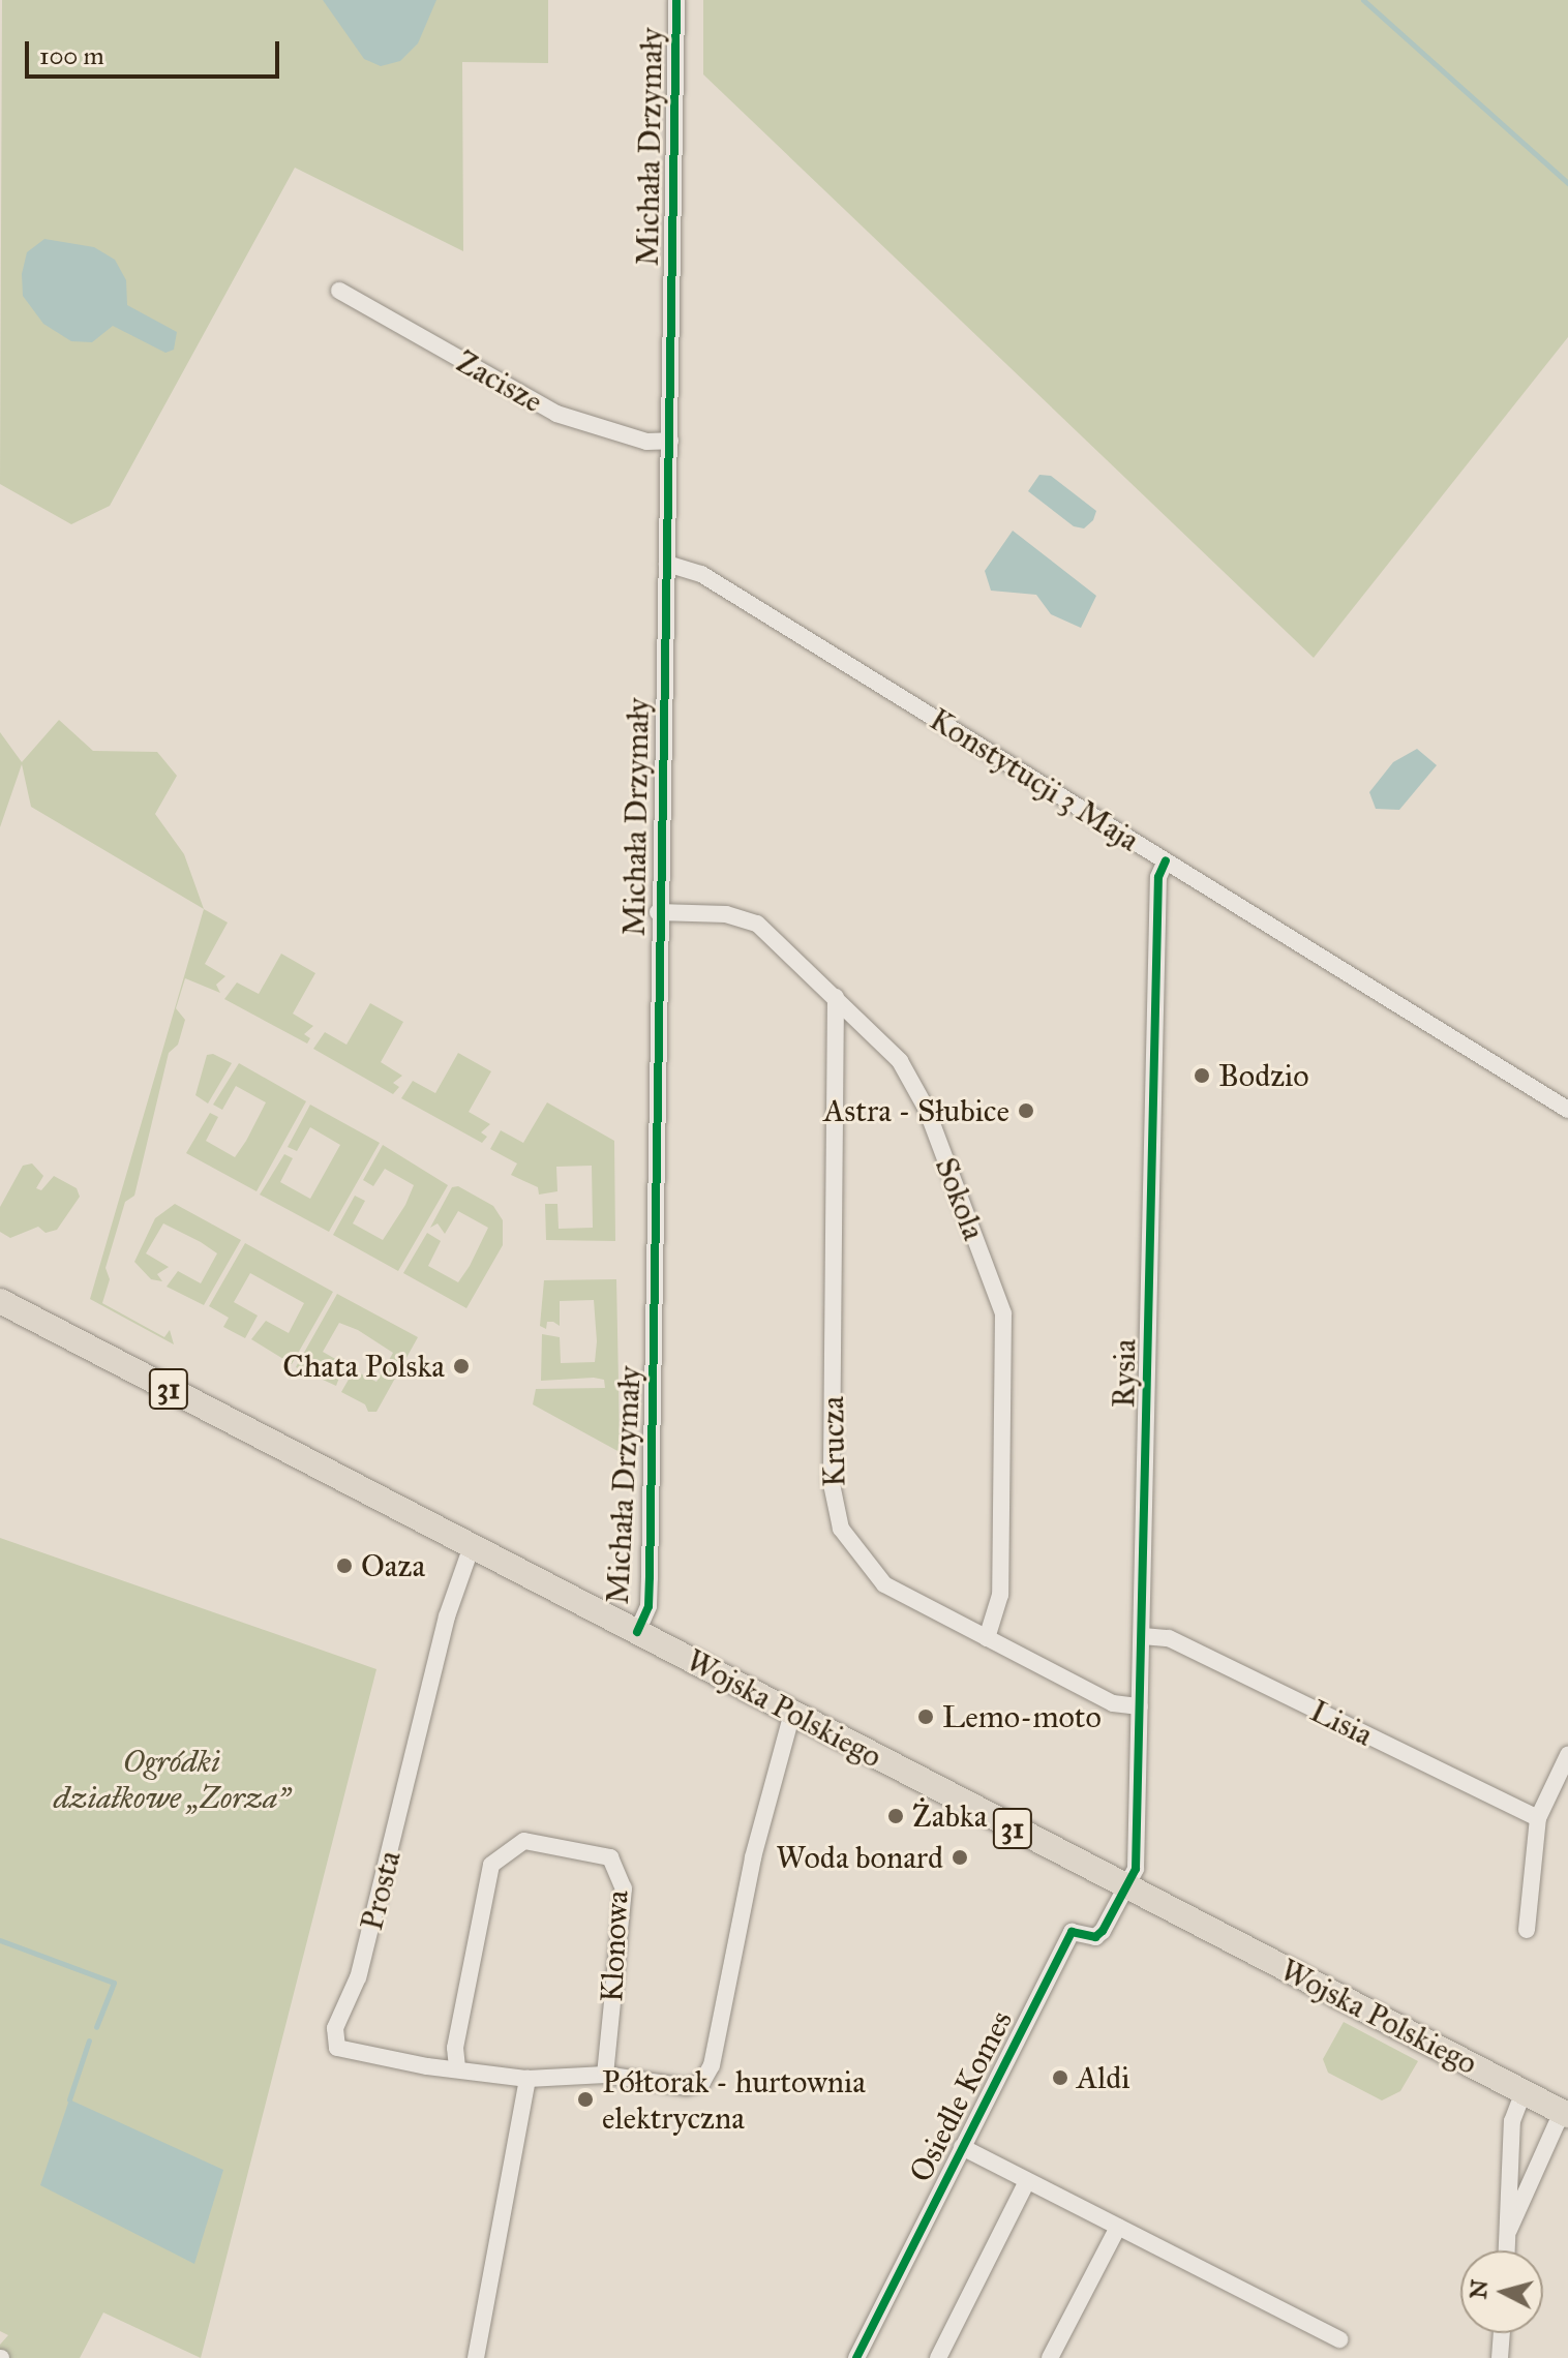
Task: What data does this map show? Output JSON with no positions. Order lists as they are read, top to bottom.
{
  "streets": {
    "main road": ["31", "Wojska Polskiego"],
    "street": [
      "Michała Drzymały",
      "Zacisze",
      "Konstytucji 3 Maja",
      "Sokola",
      "Rysia",
      "Krucza",
      "Lisia",
      "Prosta",
      "Klonowa",
      "Osiedle Komes"
    ]
  },
  "crossings": [
    ["Michała Drzymały", "Zacisze"],
    ["Michała Drzymały", "Konstytucji 3 Maja"],
    ["Michała Drzymały", "Sokola"],
    ["Michała Drzymały", "Wojska Polskiego"],
    ["Konstytucji 3 Maja", "Rysia"],
    ["Sokola", "Krucza"],
    ["Rysia", "Krucza"],
    ["Rysia", "Wojska Polskiego"],
    ["Rysia", "Lisia"],
    ["Rysia", "Osiedle Komes"],
    ["Wojska Polskiego", "Prosta"],
    ["Wojska Polskiego", "Osiedle Komes"],
    ["Prosta", "Klonowa"]
  ],
  "parks": ["Ogródki działkowe „Zorza”"],
  "places": [
    "Bodzio",
    "Astra - Słubice",
    "Chata Polska",
    "Oaza",
    "Lemo-moto",
    "Żabka",
    "Woda bonard",
    "Aldi",
    "Półtorak - hurtownia elektryczna"
  ],
  "scale_bar": "100 m",
  "north": "left"
}
